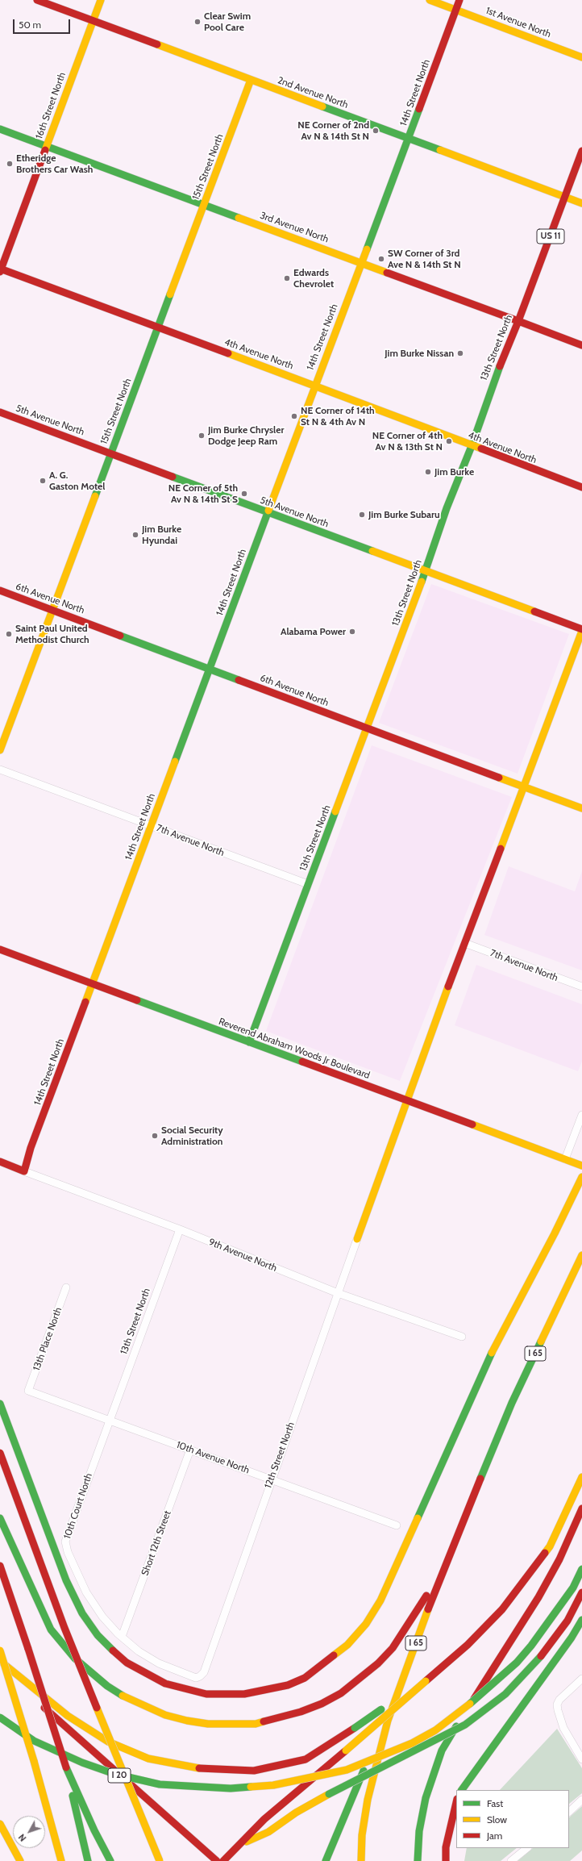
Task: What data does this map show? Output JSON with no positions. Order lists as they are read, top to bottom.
{
  "streets": {
    "main road": [
      "1st Avenue North",
      "2nd Avenue North",
      "14th Street North",
      "16th Street North",
      "15th Street North",
      "3rd Avenue North",
      "US 11",
      "13th Street North",
      "4th Avenue North",
      "5th Avenue North",
      "6th Avenue North",
      "Reverend Abraham Woods Jr Boulevard",
      "I 65",
      "I 20"
    ],
    "street": [
      "7th Avenue North",
      "9th Avenue North",
      "13th Place North",
      "12th Street North",
      "10th Avenue North",
      "10th Court North",
      "Short 12th Street"
    ]
  },
  "crossings": [
    ["1st Avenue North", "14th Street North"],
    ["2nd Avenue North", "14th Street North"],
    ["2nd Avenue North", "16th Street North"],
    ["2nd Avenue North", "15th Street North"],
    ["2nd Avenue North", "13th Street North"],
    ["14th Street North", "3rd Avenue North"],
    ["14th Street North", "4th Avenue North"],
    ["14th Street North", "5th Avenue North"],
    ["14th Street North", "6th Avenue North"],
    ["14th Street North", "7th Avenue North"],
    ["14th Street North", "Reverend Abraham Woods Jr Boulevard"],
    ["14th Street North", "9th Avenue North"],
    ["16th Street North", "3rd Avenue North"],
    ["16th Street North", "4th Avenue North"],
    ["15th Street North", "3rd Avenue North"],
    ["15th Street North", "4th Avenue North"],
    ["15th Street North", "5th Avenue North"],
    ["15th Street North", "6th Avenue North"],
    ["3rd Avenue North", "13th Street North"],
    ["13th Street North", "4th Avenue North"],
    ["13th Street North", "5th Avenue North"],
    ["13th Street North", "6th Avenue North"],
    ["13th Street North", "7th Avenue North"],
    ["13th Street North", "Reverend Abraham Woods Jr Boulevard"],
    ["13th Street North", "9th Avenue North"],
    ["13th Street North", "10th Avenue North"],
    ["13th Street North", "10th Court North"],
    ["9th Avenue North", "12th Street North"],
    ["13th Place North", "10th Avenue North"],
    ["12th Street North", "10th Avenue North"],
    ["12th Street North", "10th Court North"],
    ["10th Avenue North", "10th Court North"],
    ["10th Avenue North", "Short 12th Street"],
    ["10th Court North", "Short 12th Street"]
  ],
  "places": [
    "Clear Swim Pool Care",
    "NE Corner of 2nd Av N & 14th St N",
    "Etheridge Brothers Car Wash",
    "SW Corner of 3rd Ave N & 14th St N",
    "Edwards Chevrolet",
    "Jim Burke Nissan",
    "NE Corner of 14th St N & 4th Av N",
    "Jim Burke Chrysler Dodge Jeep Ram",
    "NE Corner of 4th Av N & 13th St N",
    "Jim Burke",
    "A. G. Gaston Motel",
    "NE Corner of 5th Av N & 14th St S",
    "Jim Burke Subaru",
    "Jim Burke Hyundai",
    "Alabama Power",
    "Saint Paul United Methodist Church",
    "Social Security Administration"
  ],
  "legend": ["Fast", "Slow", "Jam"],
  "scale_bar": "50 m",
  "north": "bottom left"
}
